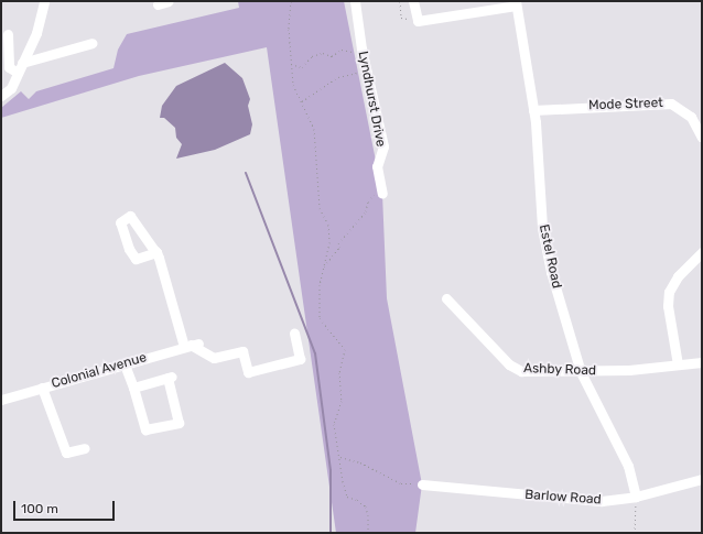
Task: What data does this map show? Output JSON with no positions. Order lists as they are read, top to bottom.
{
  "streets": {
    "street": [
      "Lyndhurst Drive",
      "Mode Street",
      "Estel Road",
      "Ashby Road",
      "Colonial Avenue",
      "Barlow Road"
    ]
  },
  "crossings": [
    ["Mode Street", "Estel Road"],
    ["Estel Road", "Ashby Road"],
    ["Estel Road", "Barlow Road"]
  ],
  "scale_bar": "100 m"
}
